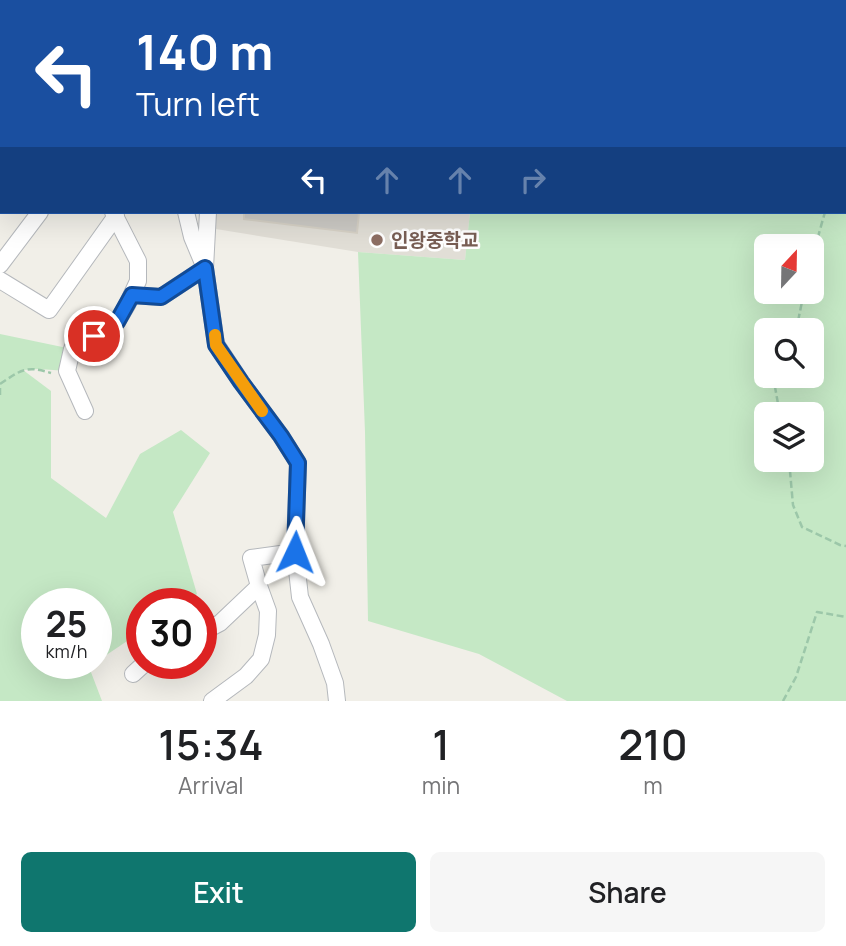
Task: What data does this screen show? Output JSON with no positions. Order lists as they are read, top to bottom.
{
  "places": ["인왕중학교"],
  "north": "top",
  "page": {
    "turn": ["140 m", "Turn left"],
    "speed": "25 km/h",
    "limit": "30",
    "eta": [
      "15:34",
      "Arrival",
      "1",
      "min",
      "210",
      "m"
    ],
    "buttons": ["Exit", "Share"]
  }
}
